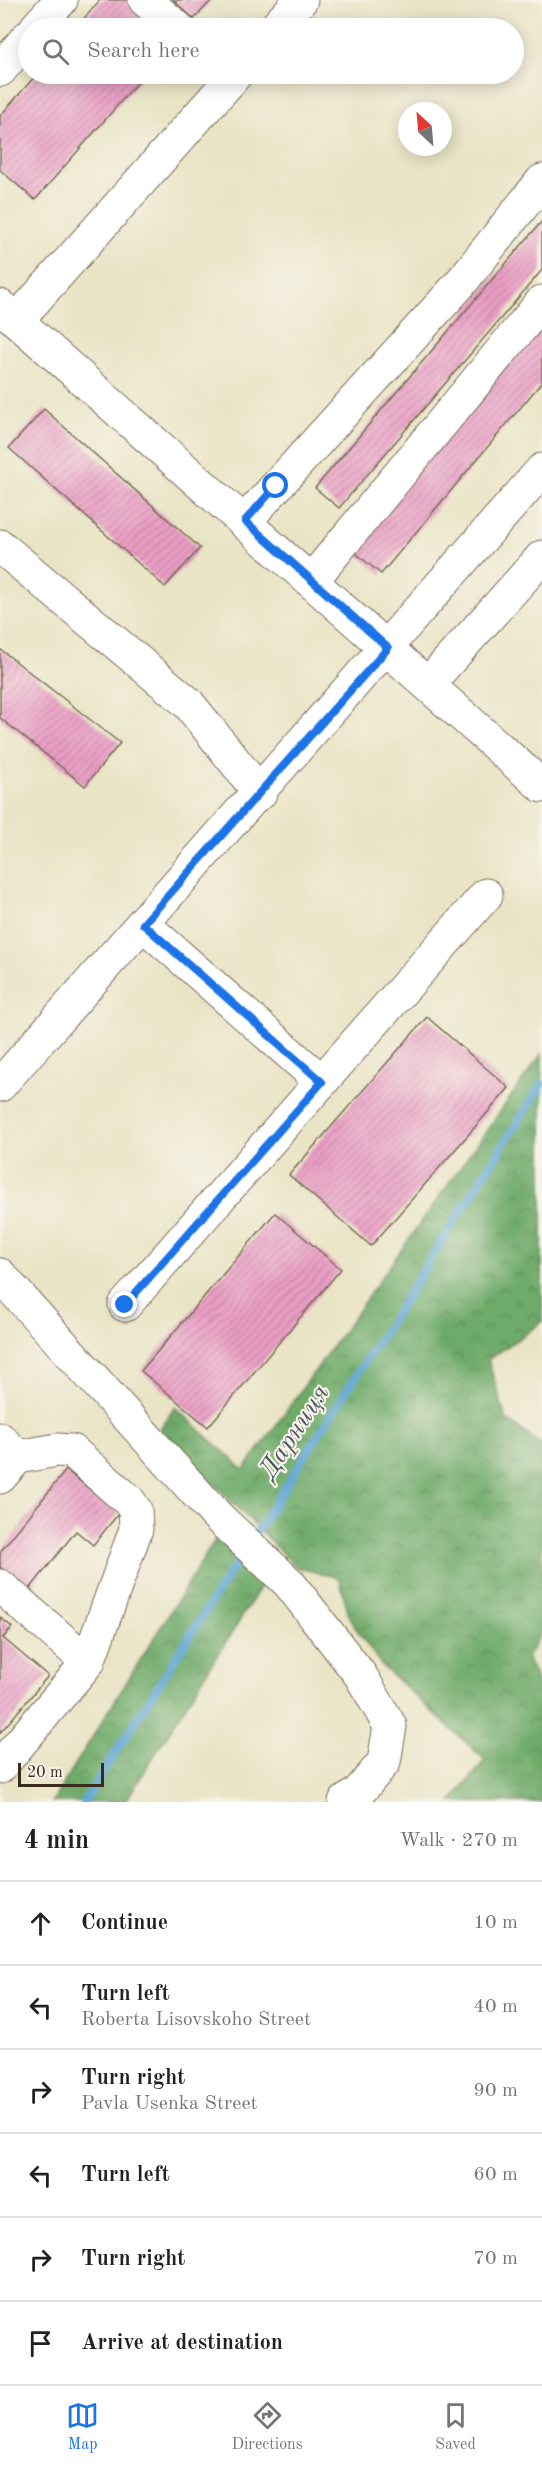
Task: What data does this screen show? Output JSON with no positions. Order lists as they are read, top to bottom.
{
  "water": ["Дарниця"],
  "scale_bar": "20 m",
  "north": "top left",
  "page": {
    "search": "Search here",
    "scale": "20 m",
    "heading": ["4 min", "Walk · 270 m"],
    "list": [
      ["Continue", "10 m"],
      ["Turn left", "Roberta Lisovskoho Street", "40 m"],
      ["Turn right", "Pavla Usenka Street", "90 m"],
      ["Turn left", "60 m"],
      ["Turn right", "70 m"],
      "Arrive at destination"
    ],
    "nav": ["Map", "Directions", "Saved"]
  }
}
